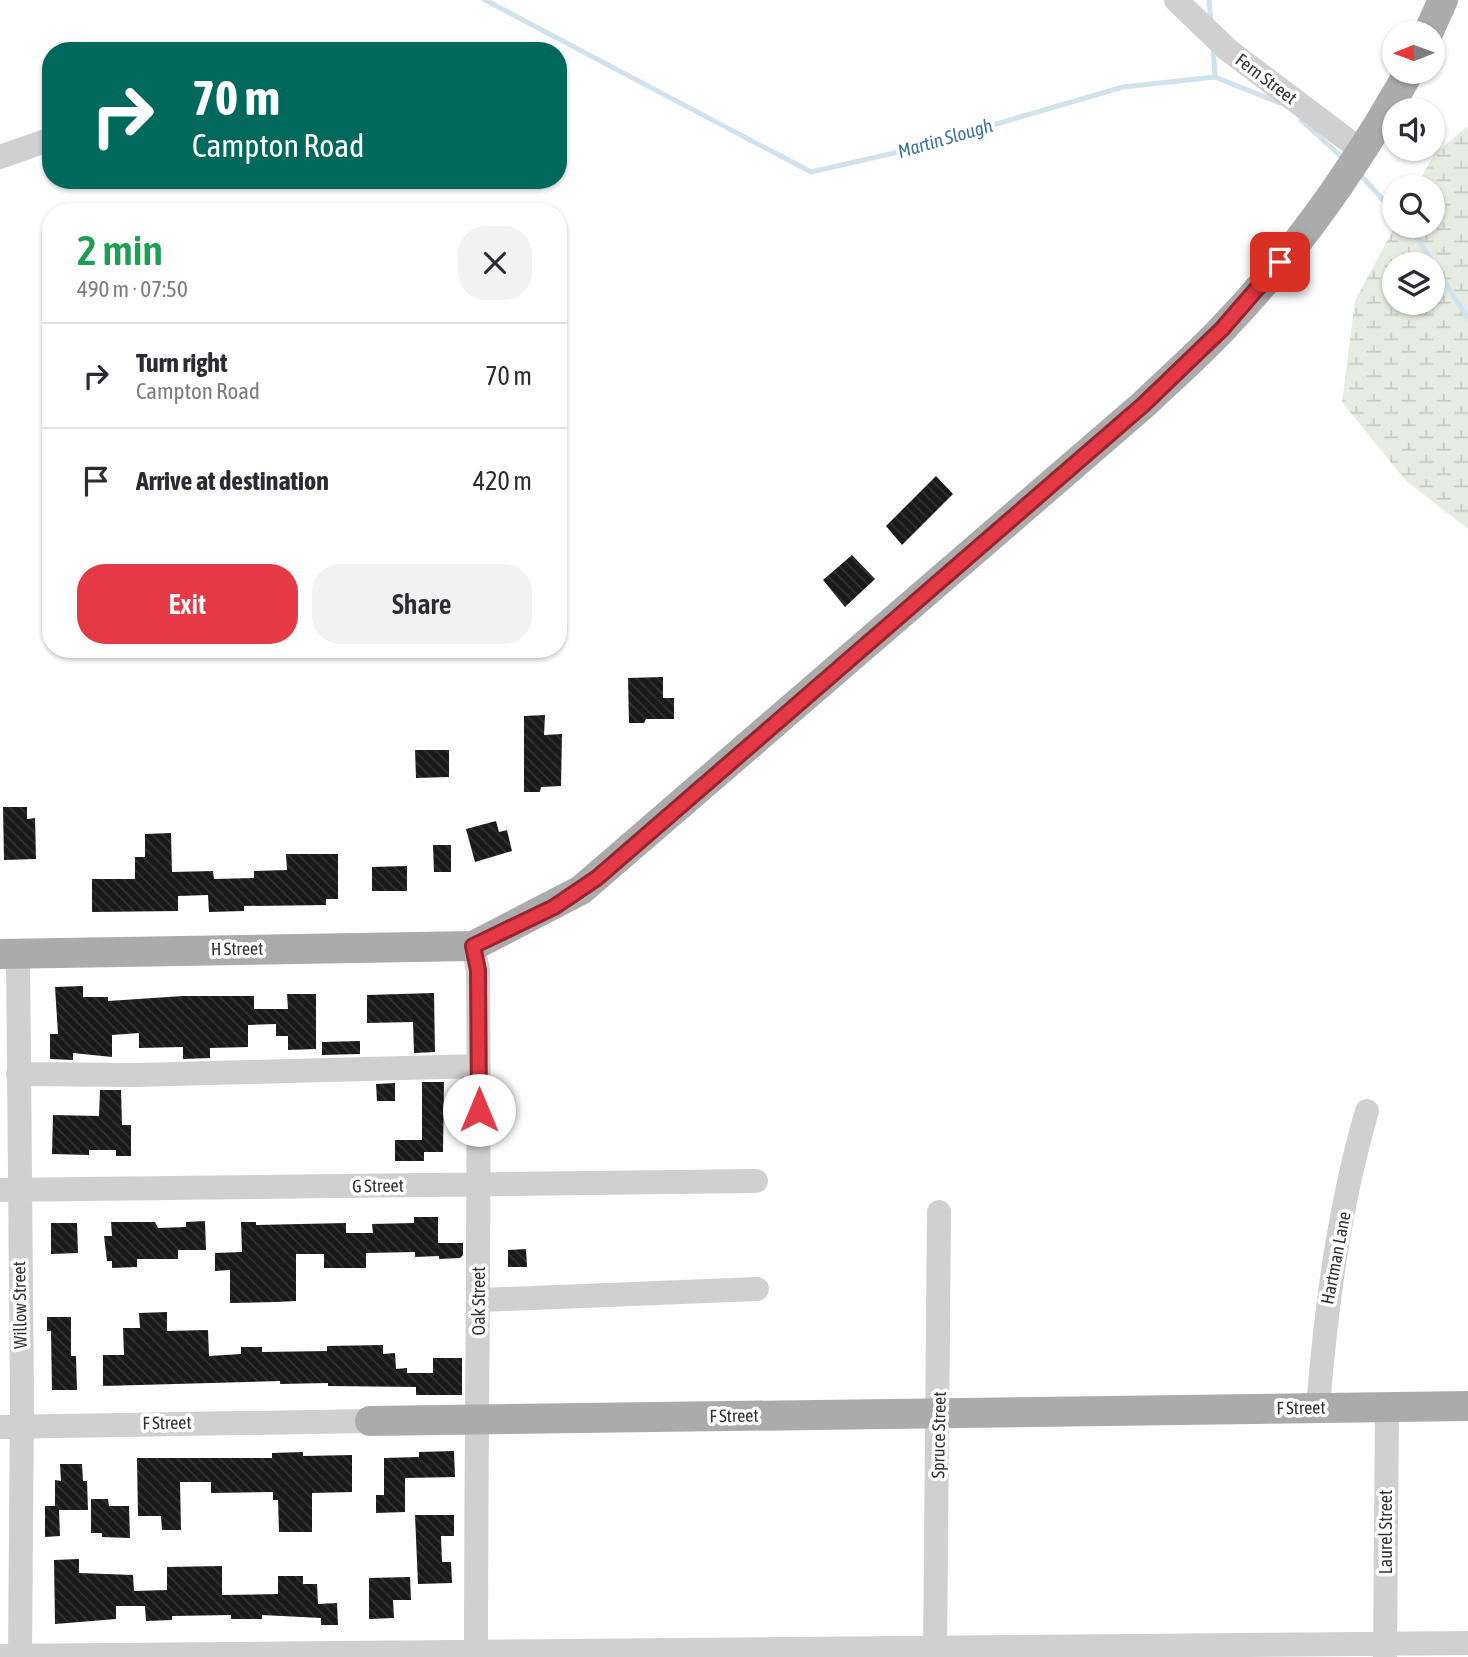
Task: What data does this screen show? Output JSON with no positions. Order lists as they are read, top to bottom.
{
  "streets": {
    "main road": ["H Street", "F Street"],
    "street": [
      "Fern Street",
      "G Street",
      "Hartman Lane",
      "Oak Street",
      "Willow Street",
      "Spruce Street",
      "Laurel Street"
    ]
  },
  "crossings": [
    ["H Street", "Oak Street"],
    ["H Street", "Willow Street"],
    ["G Street", "Oak Street"],
    ["G Street", "Willow Street"],
    ["Hartman Lane", "F Street"],
    ["Oak Street", "F Street"],
    ["Willow Street", "F Street"],
    ["F Street", "Spruce Street"],
    ["F Street", "Laurel Street"]
  ],
  "water": ["Martin Slough"],
  "north": "left",
  "page": {
    "turn": ["70 m", "Campton Road"],
    "heading": ["2 min", "490 m · 07:50"],
    "list": [
      {
        "name": "Turn right",
        "note": "Campton Road",
        "value": "70 m"
      },
      {
        "name": "Arrive at destination",
        "value": "420 m"
      }
    ],
    "buttons": ["Exit", "Share"]
  }
}
